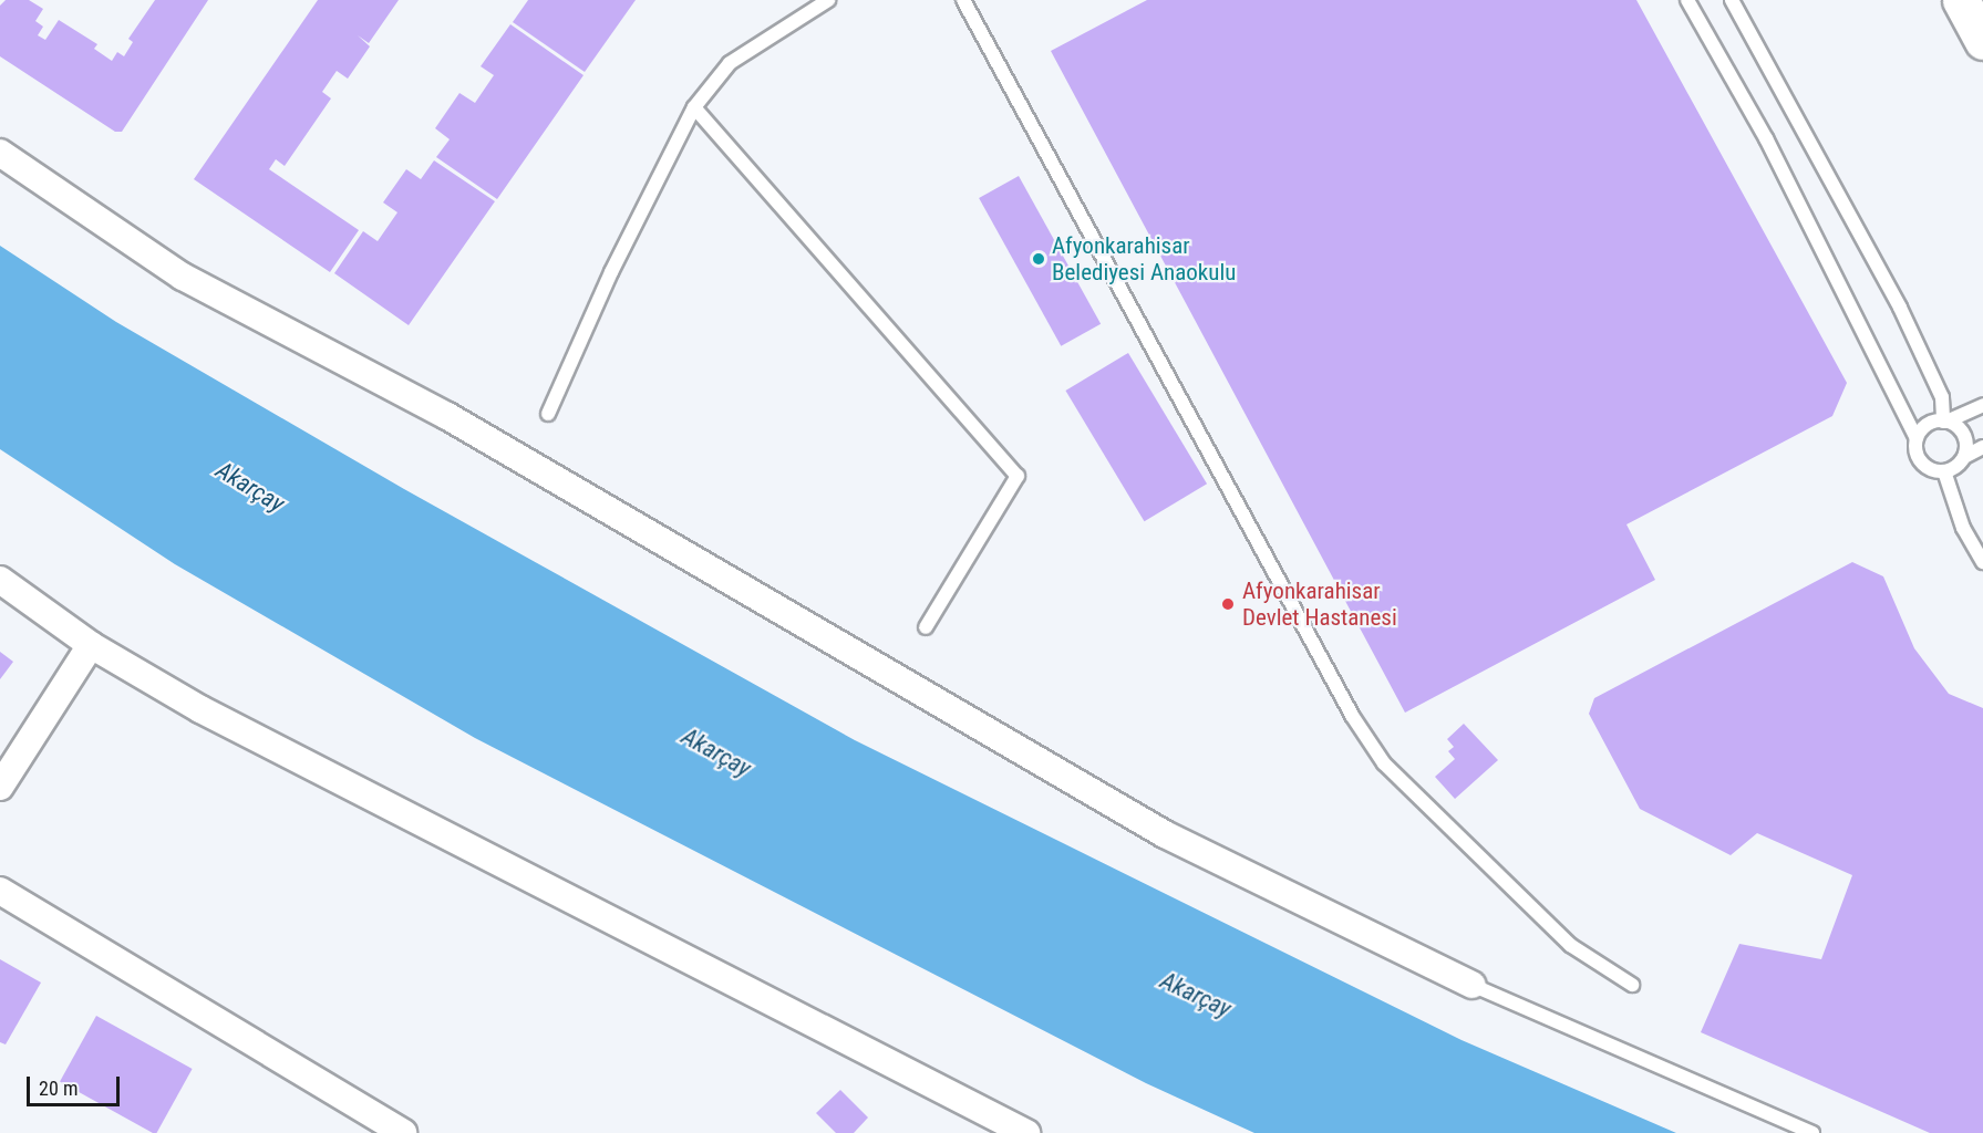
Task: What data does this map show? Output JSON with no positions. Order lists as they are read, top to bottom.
{
  "water": ["Akarçay"],
  "places": ["Afyonkarahisar Belediyesi Anaokulu", "Afyonkarahisar Devlet Hastanesi"],
  "scale_bar": "20 m"
}
